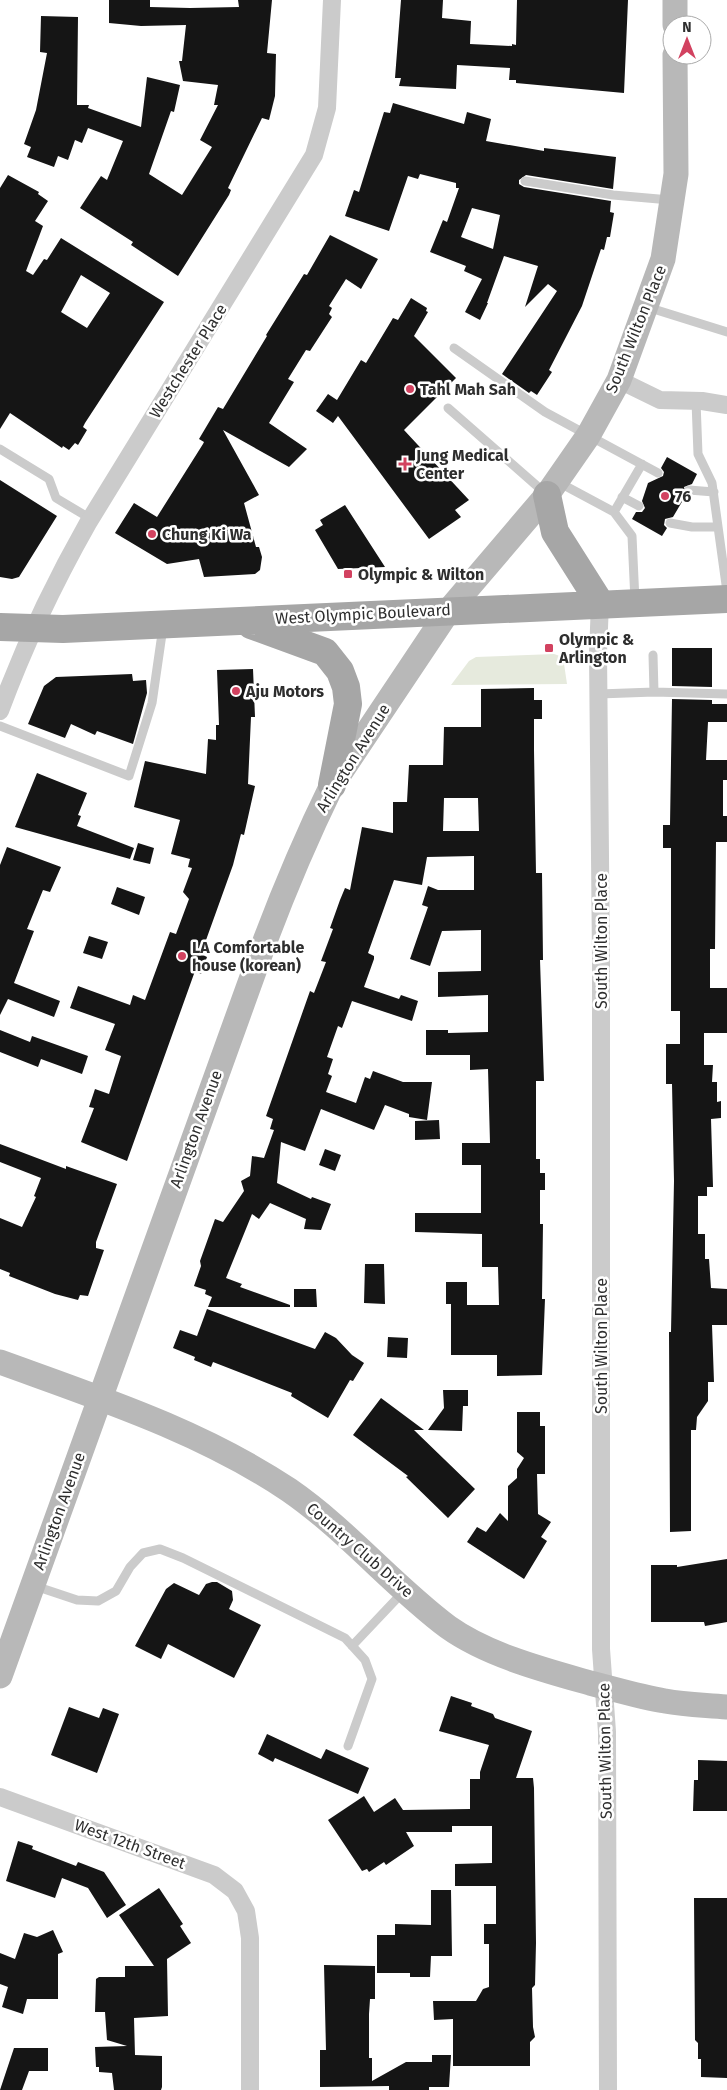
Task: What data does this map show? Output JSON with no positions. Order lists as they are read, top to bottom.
{
  "streets": {
    "main road": [
      "South Wilton Place",
      "West Olympic Boulevard",
      "Arlington Avenue",
      "Country Club Drive"
    ],
    "street": ["Westchester Place", "West 12th Street"]
  },
  "crossings": [
    ["South Wilton Place", "West Olympic Boulevard"],
    ["South Wilton Place", "Arlington Avenue"],
    ["South Wilton Place", "Country Club Drive"],
    ["Westchester Place", "West Olympic Boulevard"],
    ["West Olympic Boulevard", "Arlington Avenue"],
    ["Arlington Avenue", "Country Club Drive"]
  ],
  "places": {
    "other": [
      "Tahl Mah Sah",
      "76",
      "Chung Ki Wa",
      "Aju Motors",
      "LA Comfortable house (korean)"
    ],
    "health": ["Jung Medical Center"],
    "transit": ["Olympic & Wilton", "Olympic & Arlington"]
  },
  "north": "top"
}
